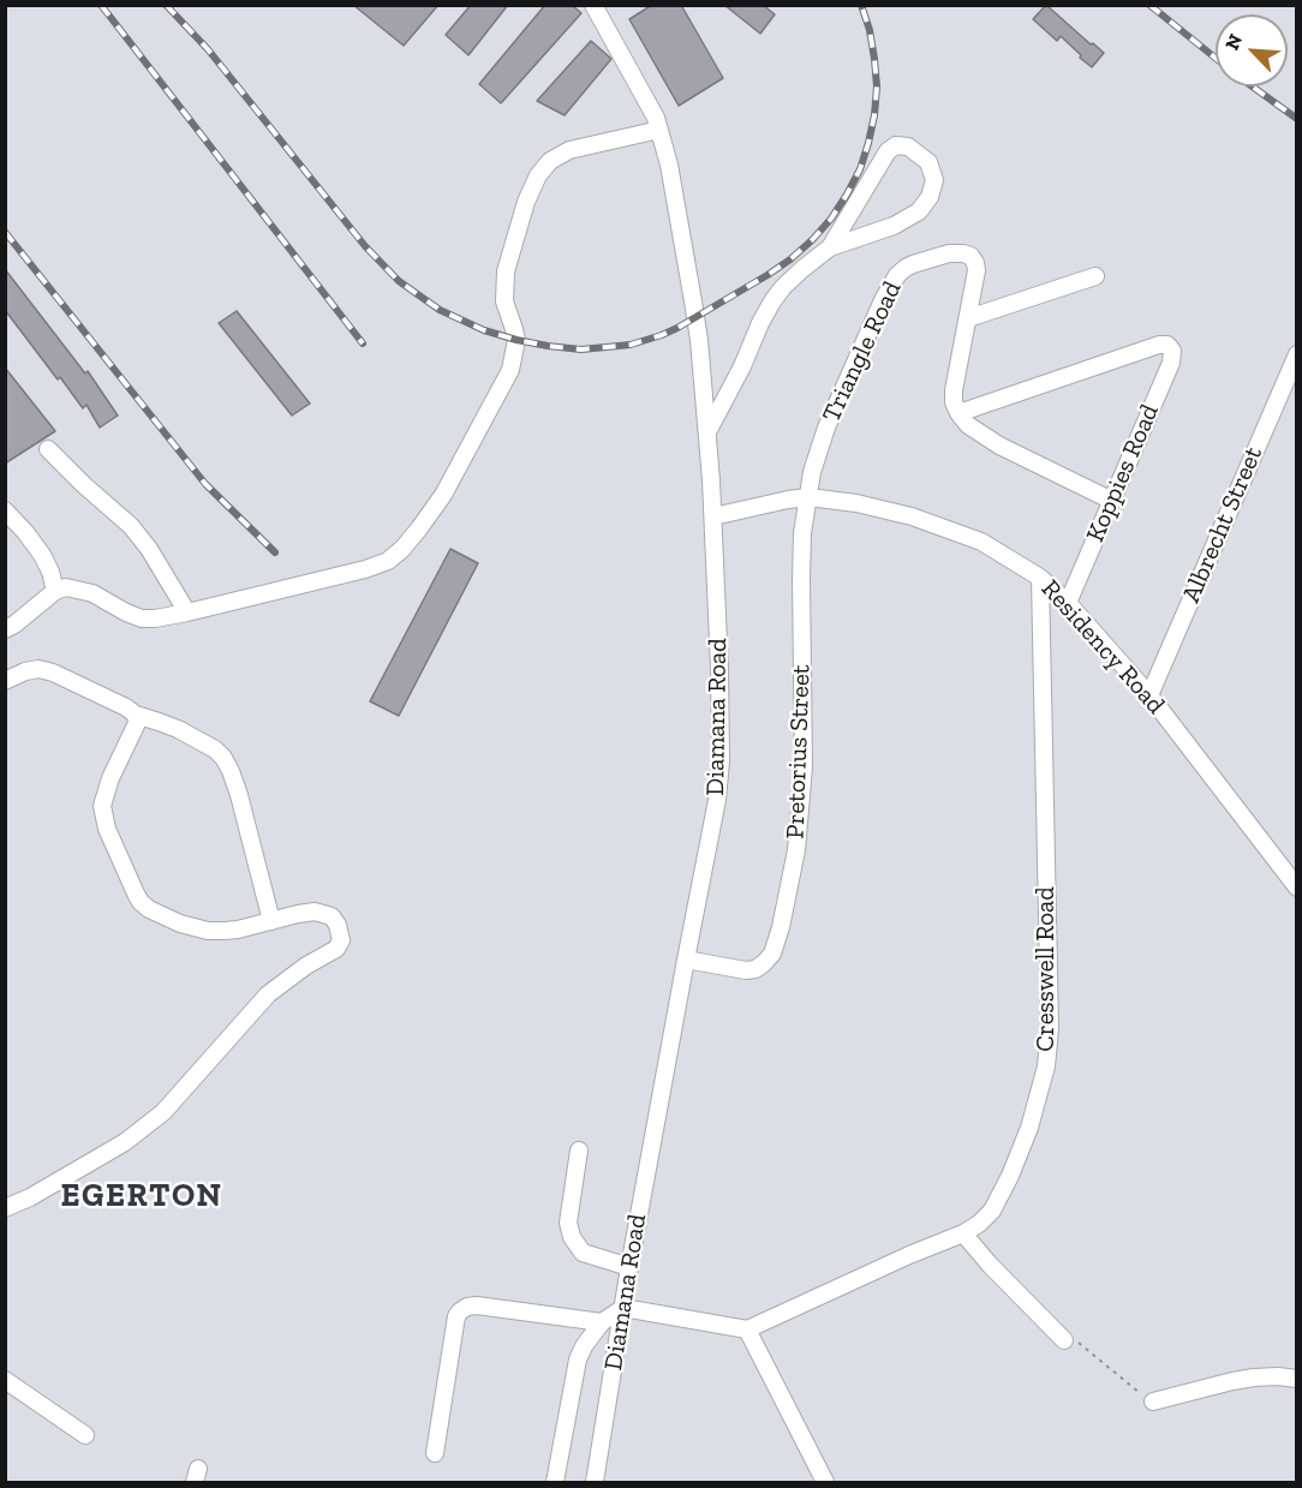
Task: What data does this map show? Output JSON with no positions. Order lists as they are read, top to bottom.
{
  "streets": {
    "street": [
      "Triangle Road",
      "Koppies Road",
      "Albrecht Street",
      "Residency Road",
      "Diamana Road",
      "Pretorius Street",
      "Cresswell Road"
    ]
  },
  "crossings": [
    ["Triangle Road", "Koppies Road"],
    ["Triangle Road", "Residency Road"],
    ["Triangle Road", "Pretorius Street"],
    ["Koppies Road", "Residency Road"],
    ["Albrecht Street", "Residency Road"],
    ["Residency Road", "Diamana Road"],
    ["Residency Road", "Pretorius Street"],
    ["Residency Road", "Cresswell Road"],
    ["Diamana Road", "Pretorius Street"]
  ],
  "districts": ["EGERTON"],
  "north": "top left"
}
